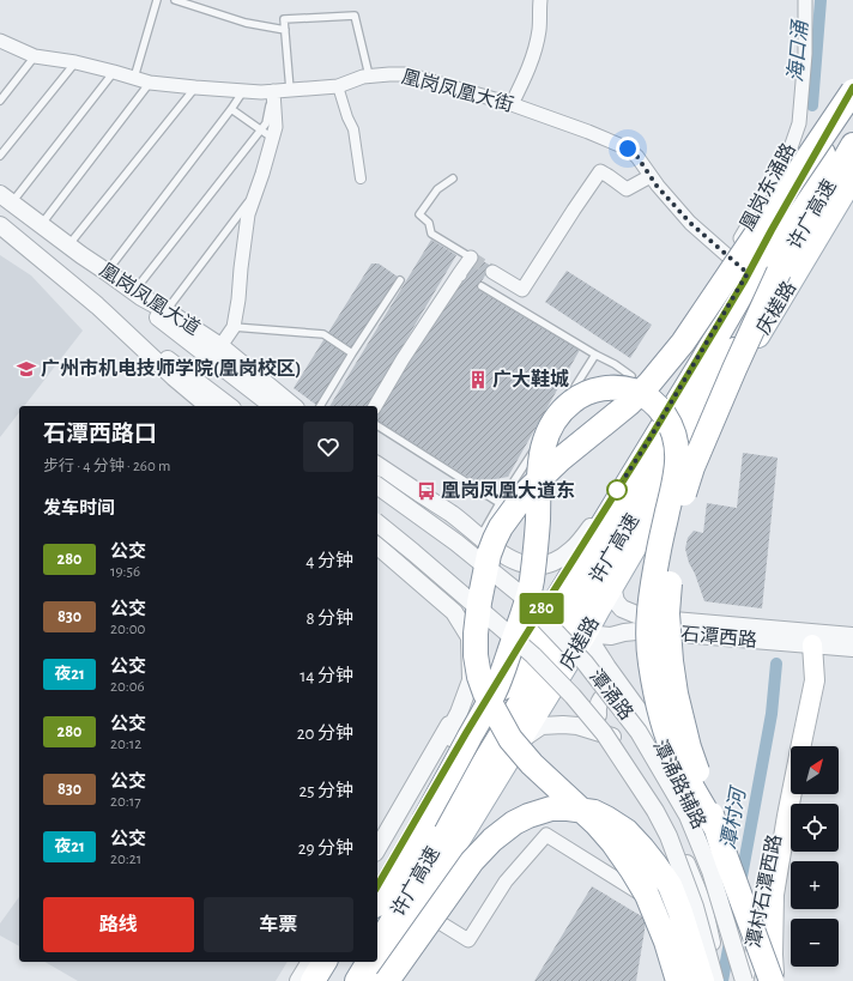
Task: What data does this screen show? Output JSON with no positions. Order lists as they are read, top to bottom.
{
  "streets": {
    "highway": ["许广高速"],
    "main road": ["庆槎路"],
    "street": [
      "凰岗凤凰大街",
      "凰岗东涌路",
      "凰岗凤凰大道",
      "石潭西路",
      "潭涌路",
      "潭涌路辅路",
      "潭村石潭西路"
    ]
  },
  "crossings": [
    ["凰岗凤凰大街", "凰岗东涌路"],
    ["庆槎路", "石潭西路"],
    ["庆槎路", "潭涌路辅路"],
    ["石潭西路", "潭涌路辅路"],
    ["石潭西路", "潭村石潭西路"],
    ["潭涌路", "潭村石潭西路"]
  ],
  "water": ["海口涌", "潭村河"],
  "places": {
    "school or university": ["广州市机电技师学院(凰岗校区)"],
    "building": ["广大鞋城"],
    "bus stop": ["凰岗凤凰大道东"]
  },
  "lines": ["bus line 280"],
  "north": "top right",
  "page": {
    "on_map": "280",
    "heading": [
      ["石潭西路口", "步行 · 4 分钟 · 260 m"],
      "发车时间"
    ],
    "list": [
      {
        "mark": "280",
        "name": "公交",
        "note": "19:56",
        "value": "4 分钟"
      },
      {
        "mark": "830",
        "name": "公交",
        "note": "20:00",
        "value": "8 分钟"
      },
      {
        "mark": "夜21",
        "name": "公交",
        "note": "20:06",
        "value": "14 分钟"
      },
      {
        "mark": "280",
        "name": "公交",
        "note": "20:12",
        "value": "20 分钟"
      },
      {
        "mark": "830",
        "name": "公交",
        "note": "20:17",
        "value": "25 分钟"
      },
      {
        "mark": "夜21",
        "name": "公交",
        "note": "20:21",
        "value": "29 分钟"
      }
    ],
    "map_buttons": ["+", "−"],
    "buttons": ["路线", "车票"]
  }
}
